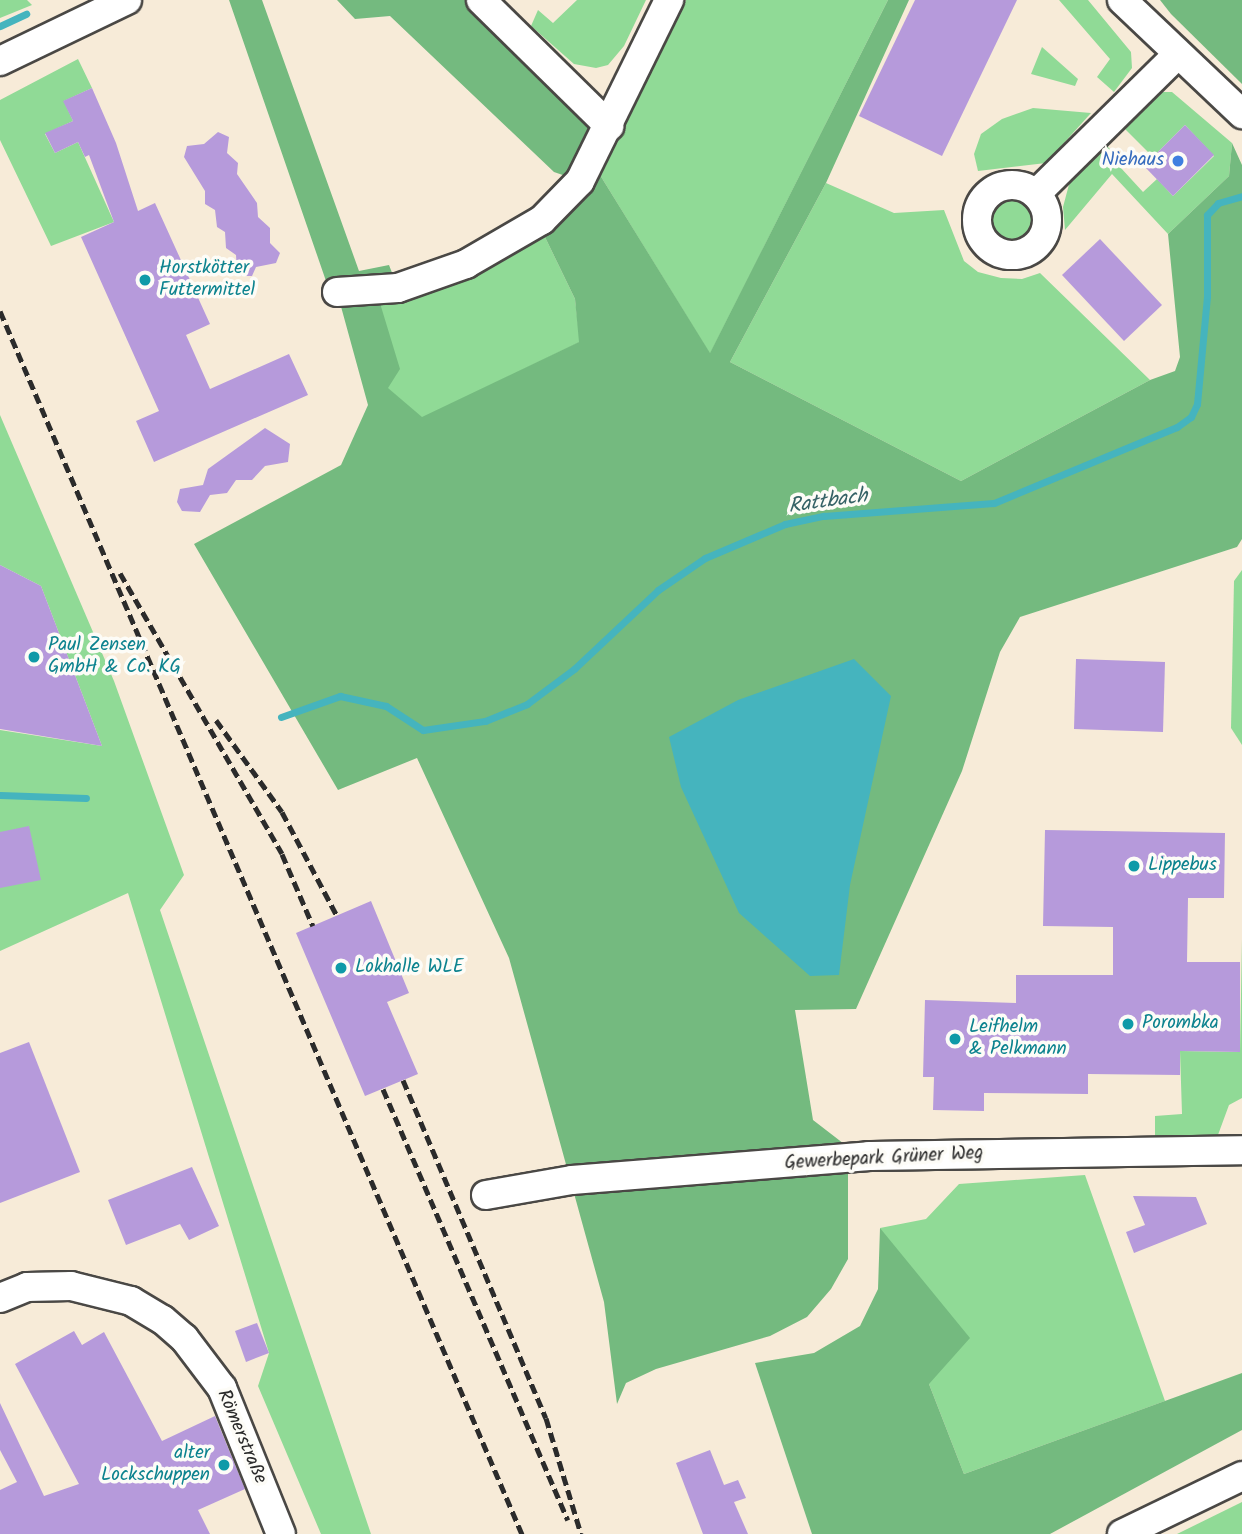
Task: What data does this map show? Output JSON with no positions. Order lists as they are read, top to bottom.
{
  "streets": {
    "street": ["Gewerbepark Grüner Weg", "Römerstraße"]
  },
  "water": ["Rattbach"],
  "places": [
    "Niehaus",
    "Horstkötter Futtermittel",
    "Paul Zensen GmbH & Co. KG",
    "Lippebus",
    "Lokhalle WLE",
    "Porombka",
    "Leifhelm & Pelkmann",
    "alter Lockschuppen"
  ]
}
